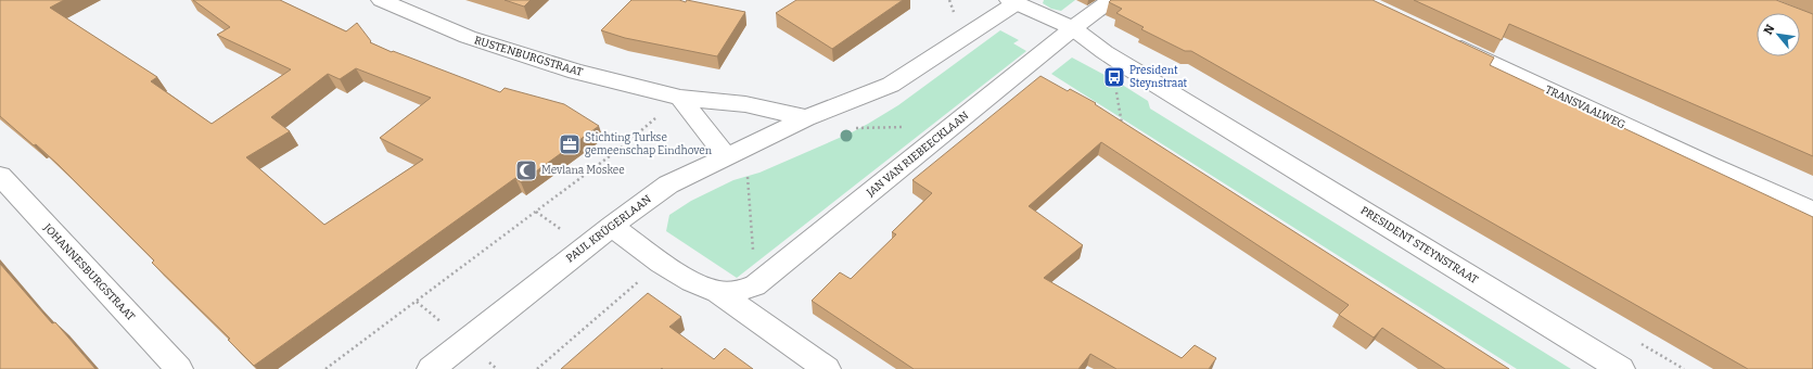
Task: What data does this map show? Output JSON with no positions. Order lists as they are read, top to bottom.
{
  "streets": {
    "street": [
      "RUSTENBURGSTRAAT",
      "TRANSVAALWEG",
      "JAN VAN RIEBEECKLAAN",
      "PAUL KRÜGERLAAN",
      "PRESIDENT STEYNSTRAAT",
      "JOHANNESBURGSTRAAT"
    ]
  },
  "crossings": [
    ["RUSTENBURGSTRAAT", "PAUL KRÜGERLAAN"],
    ["JAN VAN RIEBEECKLAAN", "PRESIDENT STEYNSTRAAT"]
  ],
  "places": {
    "bus stop": ["President Steynstraat"],
    "office": ["Stichting Turkse gemeenschap Eindhoven"],
    "mosque": ["Mevlana Moskee"]
  },
  "north": "top left"
}
